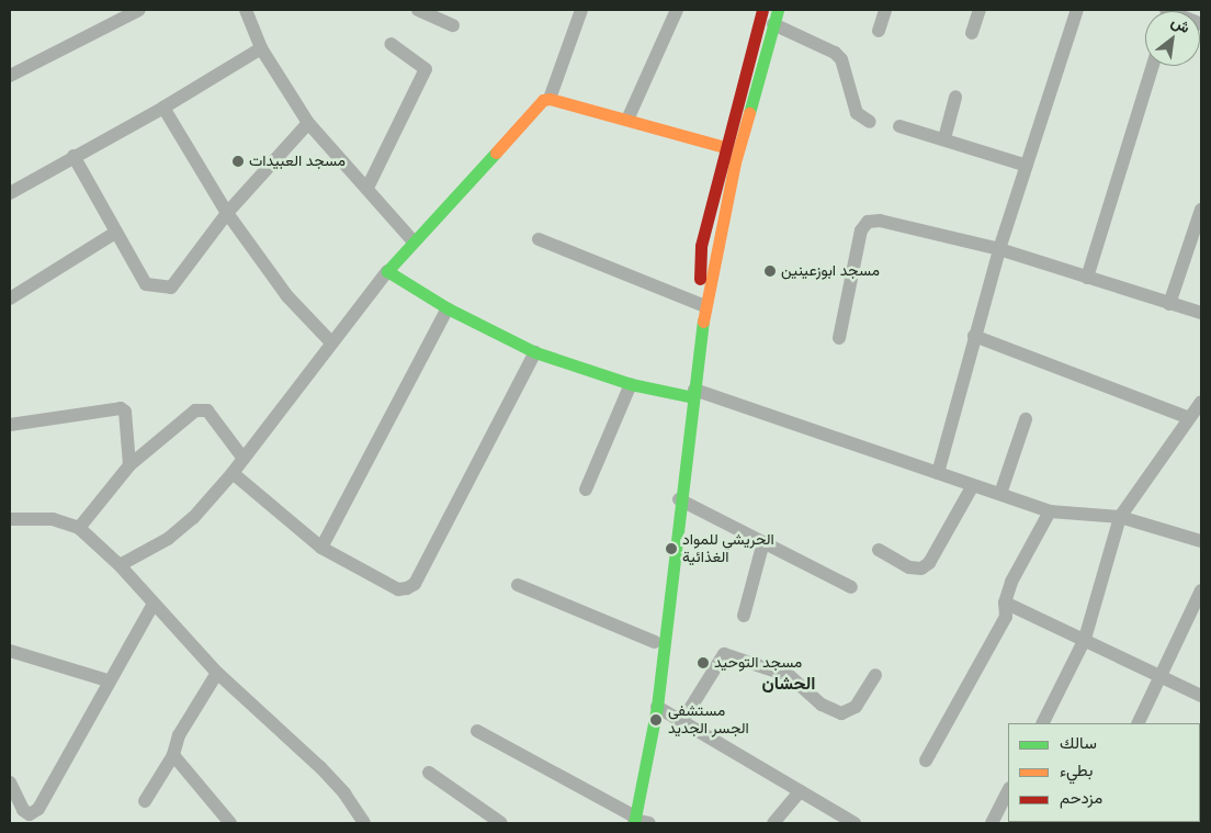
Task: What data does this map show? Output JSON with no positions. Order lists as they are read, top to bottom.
{
  "districts": ["الحشان"],
  "places": [
    "مسجد العبيدات",
    "مسجد ابوزعينين",
    "الحريشي للمواد الغذائية",
    "مسجد التوحيد",
    "مستشفى الجسر الجديد"
  ],
  "legend": ["سالك", "بطيء", "مزدحم"],
  "north": "top right"
}
